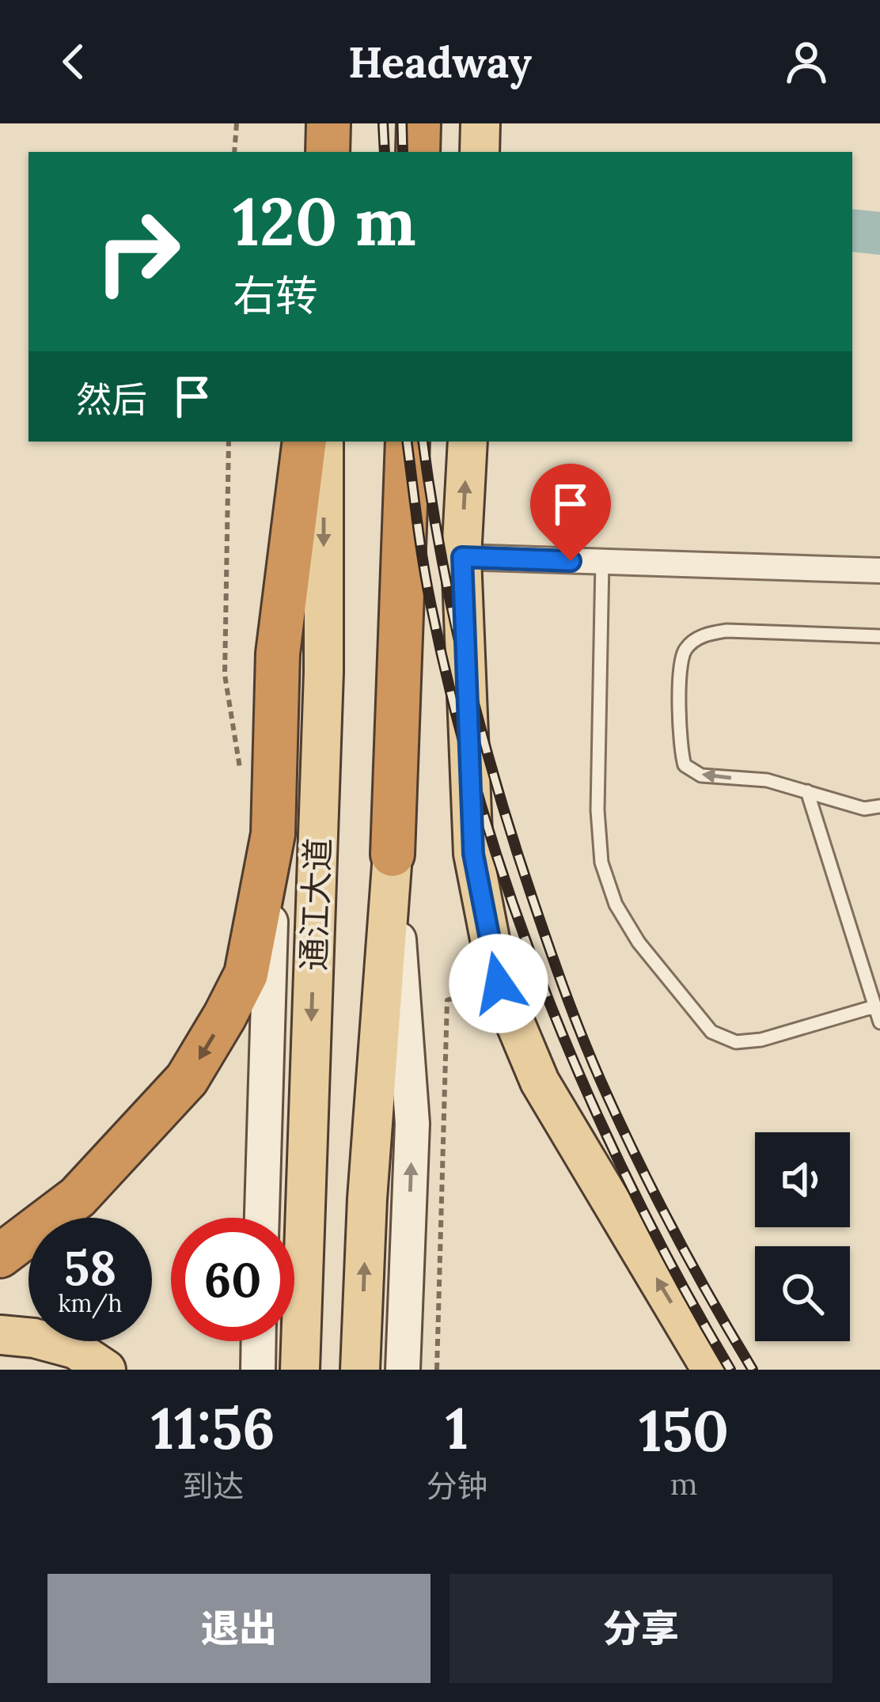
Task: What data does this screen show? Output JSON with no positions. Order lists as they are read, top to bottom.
{
  "streets": {
    "highway": ["通江大道"]
  },
  "page": {
    "header": "Headway",
    "turn": ["120 m", "右转"],
    "then": "然后",
    "speed": "58 km/h",
    "limit": "60",
    "eta": [
      "11:56",
      "到达",
      "1",
      "分钟",
      "150",
      "m"
    ],
    "buttons": ["退出", "分享"]
  }
}
